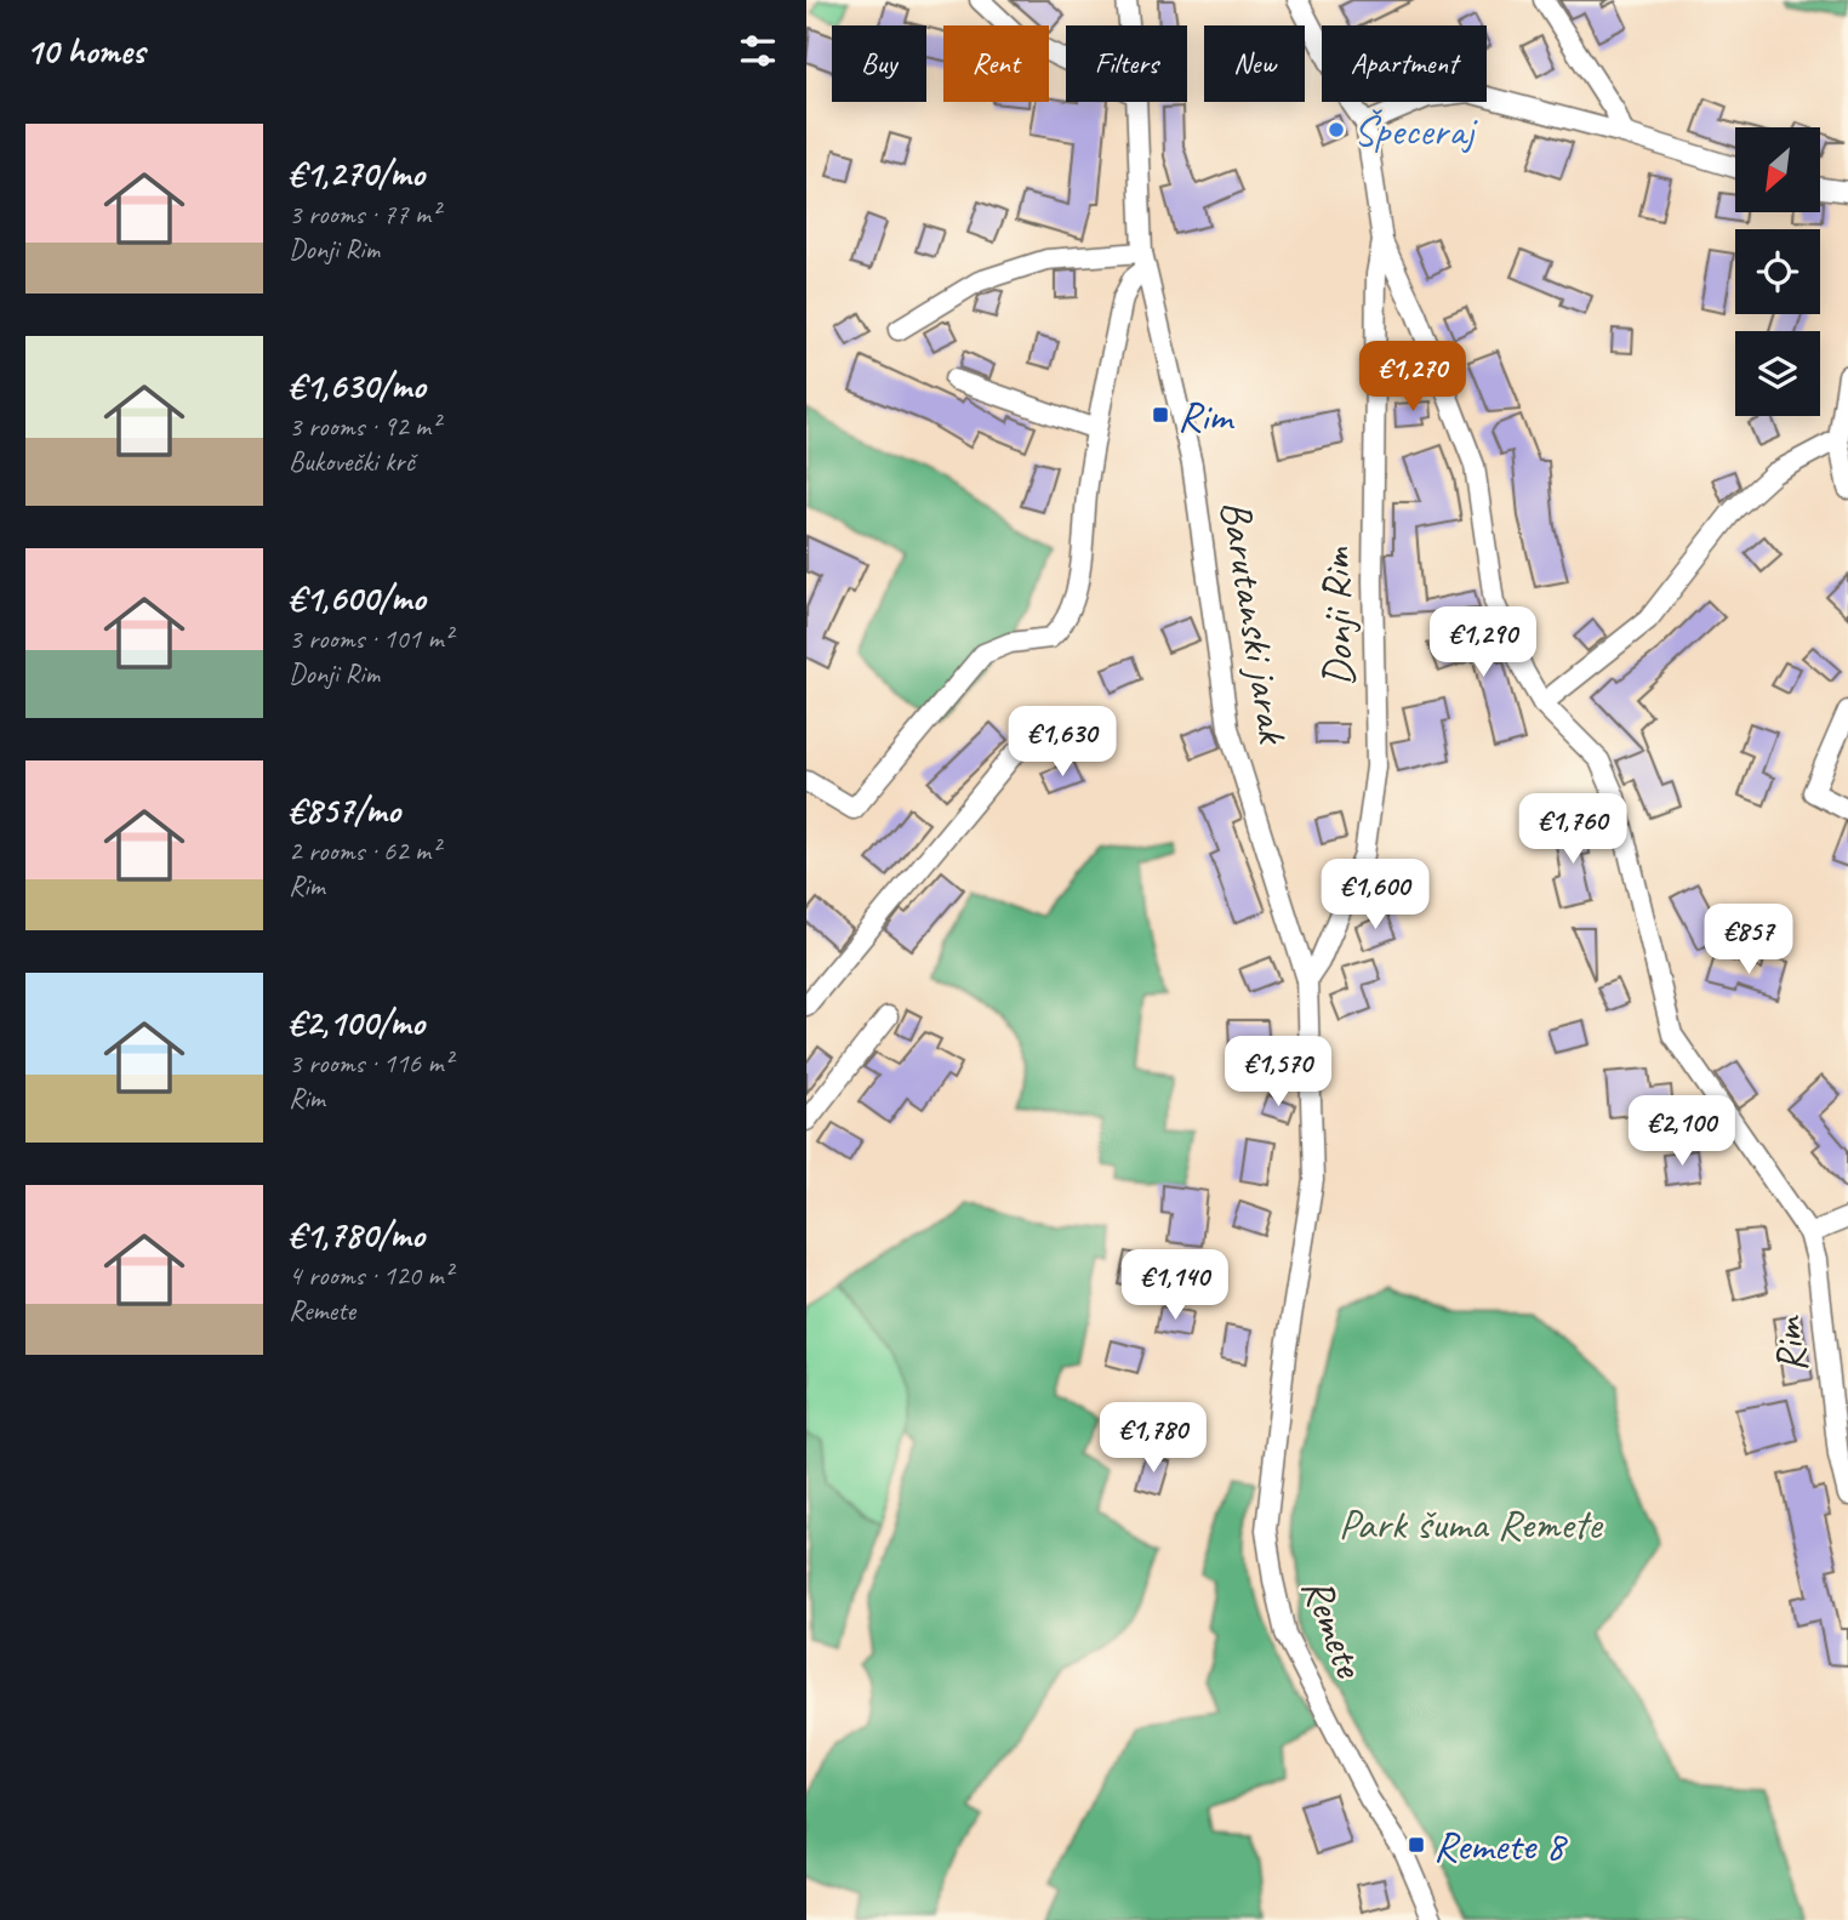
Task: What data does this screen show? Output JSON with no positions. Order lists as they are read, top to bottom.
{
  "streets": {
    "street": [
      "Donji Rim",
      "Barutanski jarak",
      "Rim",
      "Remete"
    ]
  },
  "crossings": [
    ["Donji Rim", "Barutanski jarak"],
    ["Donji Rim", "Rim"],
    ["Donji Rim", "Remete"],
    ["Barutanski jarak", "Remete"]
  ],
  "parks": ["Park šuma Remete"],
  "places": {
    "other": ["Špeceraj"],
    "transit": ["Rim", "Remete 8"]
  },
  "north": "bottom left",
  "page": {
    "heading": "10 homes",
    "chip": [
      "Buy",
      "Rent",
      "Filters",
      "New",
      "Apartment"
    ],
    "list": [
      {
        "name": "€1,270/mo",
        "note": "3 rooms · 77 m² · Donji Rim"
      },
      {
        "name": "€1,630/mo",
        "note": "3 rooms · 92 m² · Bukovečki krč"
      },
      {
        "name": "€1,600/mo",
        "note": "3 rooms · 101 m² · Donji Rim"
      },
      {
        "name": "€857/mo",
        "note": "2 rooms · 62 m² · Rim"
      },
      {
        "name": "€2,100/mo",
        "note": "3 rooms · 116 m² · Rim"
      },
      {
        "name": "€1,780/mo",
        "note": "4 rooms · 120 m² · Remete"
      }
    ],
    "price": [
      "€1,270",
      "€1,290",
      "€1,630",
      "€1,760",
      "€1,600",
      "€857",
      "€1,570",
      "€2,100",
      "€1,140",
      "€1,780"
    ]
  }
}
